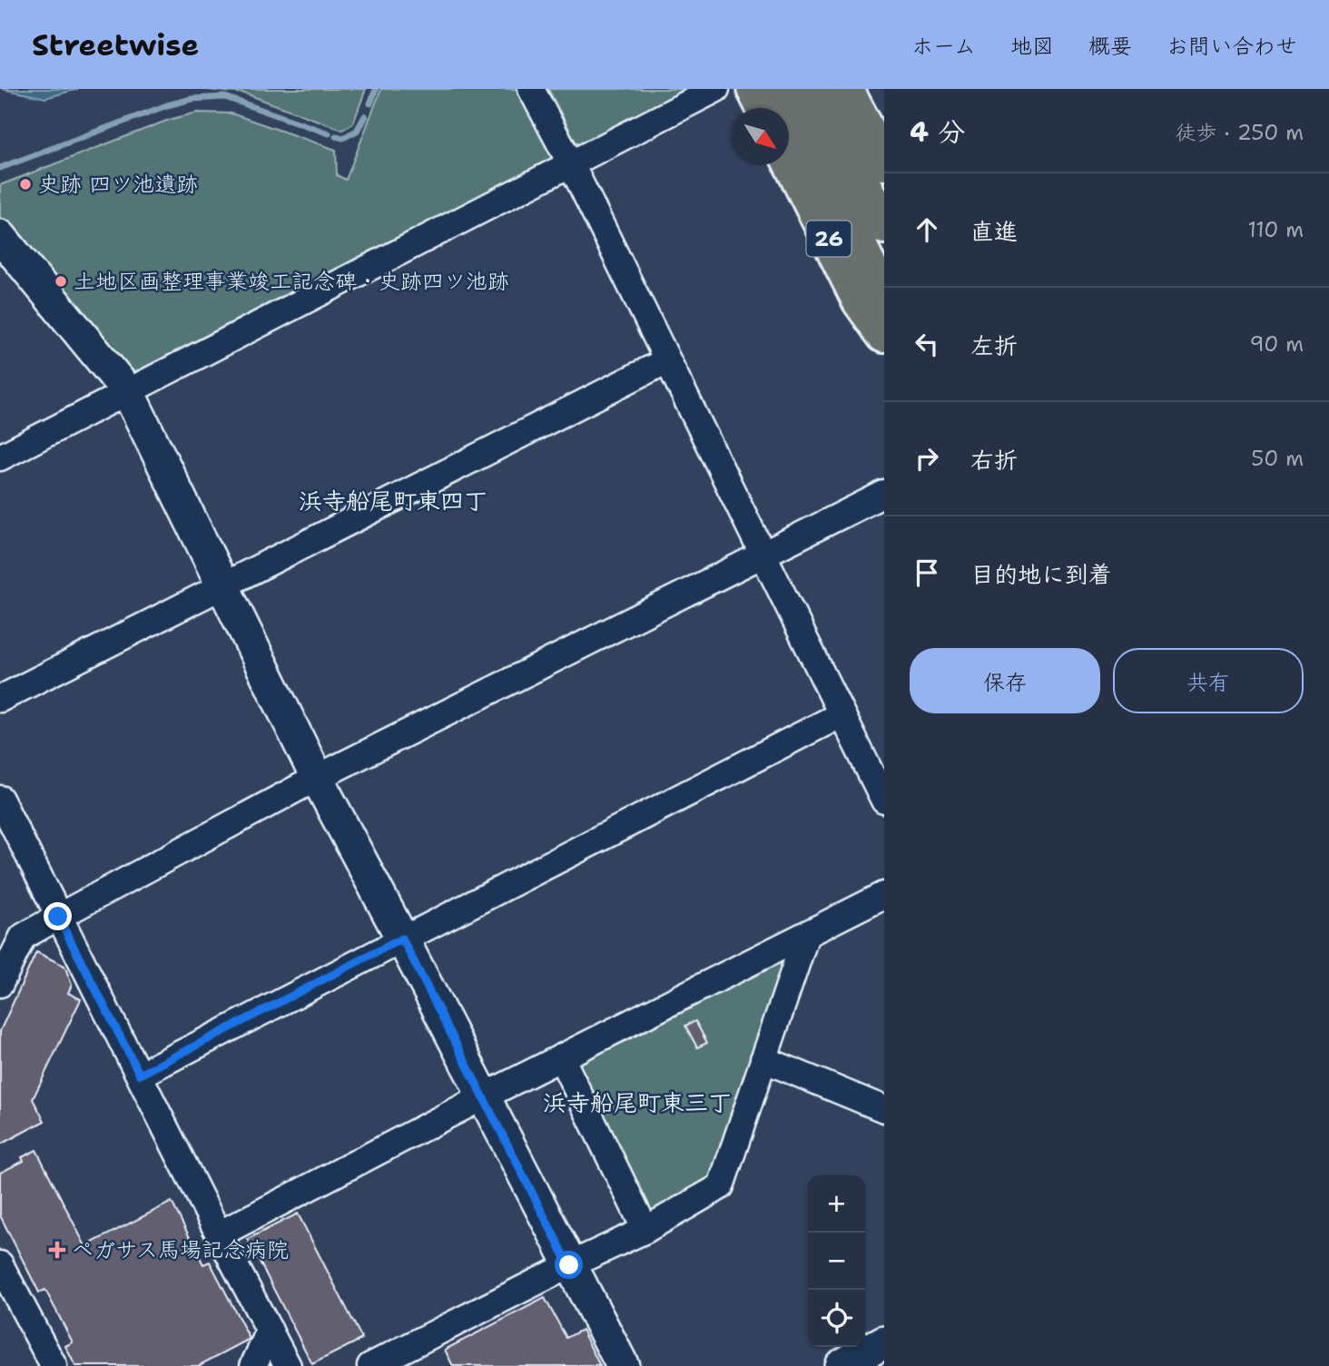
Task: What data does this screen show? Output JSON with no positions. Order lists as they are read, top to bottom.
{
  "streets": {
    "highway": ["26"]
  },
  "districts": ["浜寺船尾町東四丁", "浜寺船尾町東三丁"],
  "places": {
    "other": ["史跡 四ツ池遺跡", "土地区画整理事業竣工記念碑・史跡四ツ池跡"],
    "health": ["ペガサス馬場記念病院"]
  },
  "north": "bottom right",
  "page": {
    "header": "Streetwise",
    "nav": [
      "ホーム",
      "地図",
      "概要",
      "お問い合わせ"
    ],
    "heading": ["4 分", "徒歩 · 250 m"],
    "list": [
      ["直進", "110 m"],
      ["左折", "90 m"],
      ["右折", "50 m"],
      "目的地に到着"
    ],
    "buttons": ["保存", "共有"],
    "map_buttons": ["+", "−"]
  }
}
